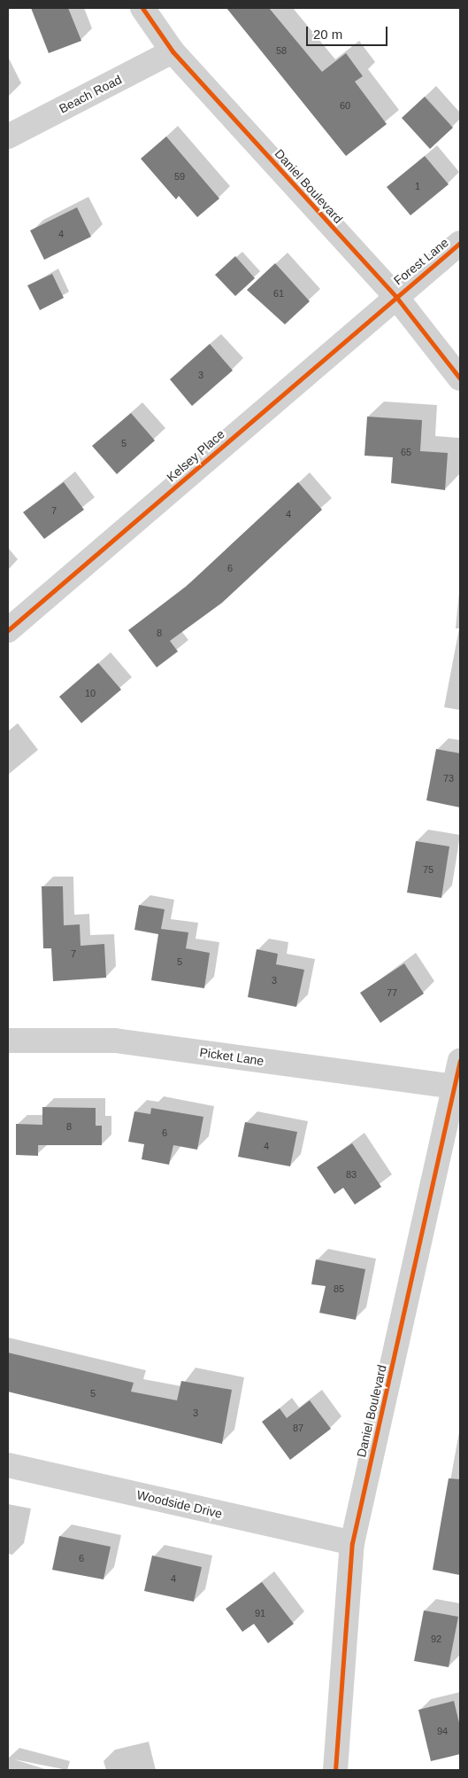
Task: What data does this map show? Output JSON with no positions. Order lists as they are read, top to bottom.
{
  "streets": {
    "street": [
      "Beach Road",
      "Daniel Boulevard",
      "Forest Lane",
      "Kelsey Place",
      "Picket Lane",
      "Woodside Drive"
    ]
  },
  "crossings": [
    ["Beach Road", "Daniel Boulevard"],
    ["Daniel Boulevard", "Forest Lane"],
    ["Daniel Boulevard", "Kelsey Place"],
    ["Daniel Boulevard", "Picket Lane"],
    ["Daniel Boulevard", "Woodside Drive"],
    ["Forest Lane", "Kelsey Place"]
  ],
  "house_numbers": [
    "58",
    "60",
    "59",
    "1",
    "4",
    "61",
    "3",
    "5",
    "65",
    "7",
    "4",
    "6",
    "8",
    "10",
    "73",
    "75",
    "7",
    "5",
    "3",
    "77",
    "8",
    "6",
    "4",
    "83",
    "85",
    "5",
    "3",
    "87",
    "6",
    "4",
    "91",
    "92",
    "94"
  ],
  "scale_bar": "20 m"
}
